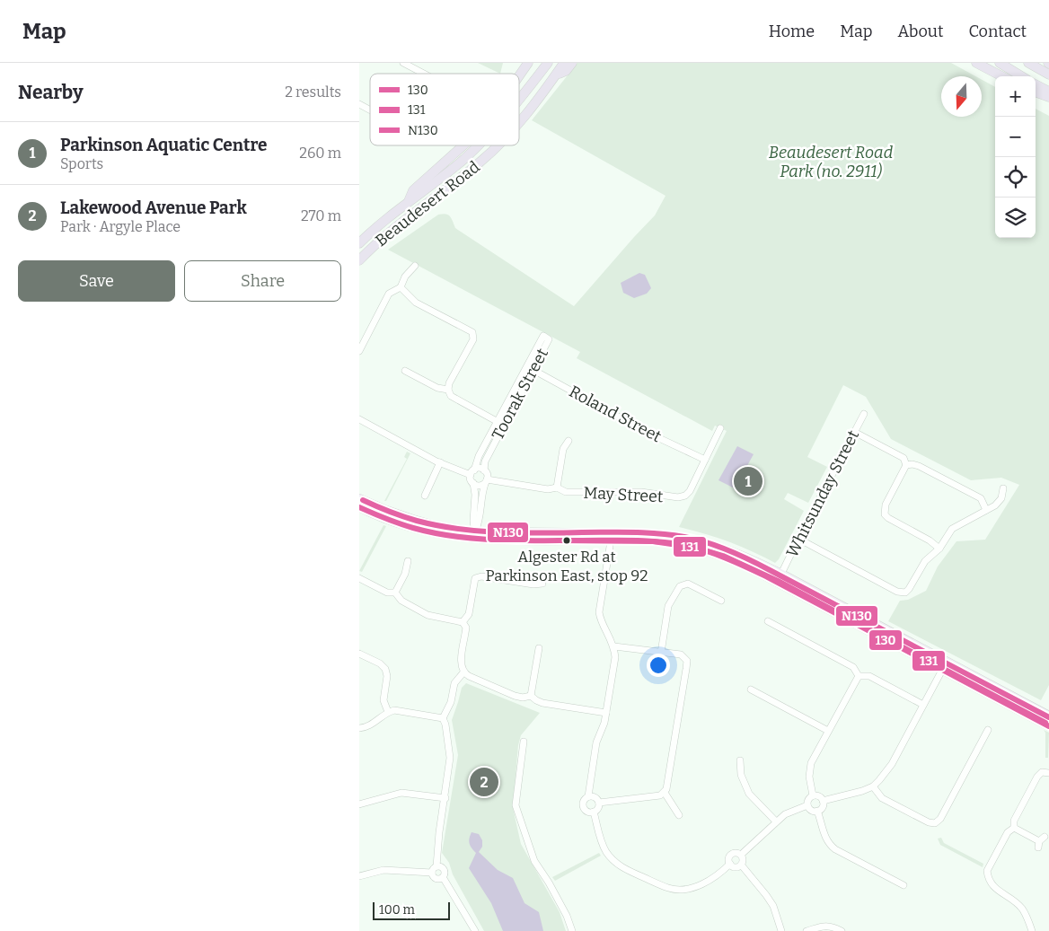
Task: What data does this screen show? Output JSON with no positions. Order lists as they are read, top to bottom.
{
  "streets": {
    "highway": ["Beaudesert Road"],
    "street": [
      "Toorak Street",
      "Roland Street",
      "Whitsunday Street",
      "May Street"
    ]
  },
  "crossings": [
    ["Toorak Street", "Roland Street"],
    ["Toorak Street", "May Street"],
    ["Roland Street", "May Street"]
  ],
  "parks": ["Beaudesert Road Park (no. 2911)"],
  "places": ["Algester Rd at Parkinson East, stop 92"],
  "lines": ["transit line N130", "transit line 130", "transit line 131"],
  "legend": ["130", "131", "N130"],
  "scale_bar": "100 m",
  "north": "bottom",
  "page": {
    "header": "Map",
    "nav": [
      "Home",
      "Map",
      "About",
      "Contact"
    ],
    "heading": ["Nearby", "2 results"],
    "map_buttons": ["+", "−"],
    "list": [
      {
        "mark": "1",
        "name": "Parkinson Aquatic Centre",
        "note": "Sports",
        "value": "260 m"
      },
      {
        "mark": "2",
        "name": "Lakewood Avenue Park",
        "note": "Park · Argyle Place",
        "value": "270 m"
      }
    ],
    "buttons": ["Save", "Share"],
    "pins": ["1", "2"],
    "scale": "100 m"
  }
}
